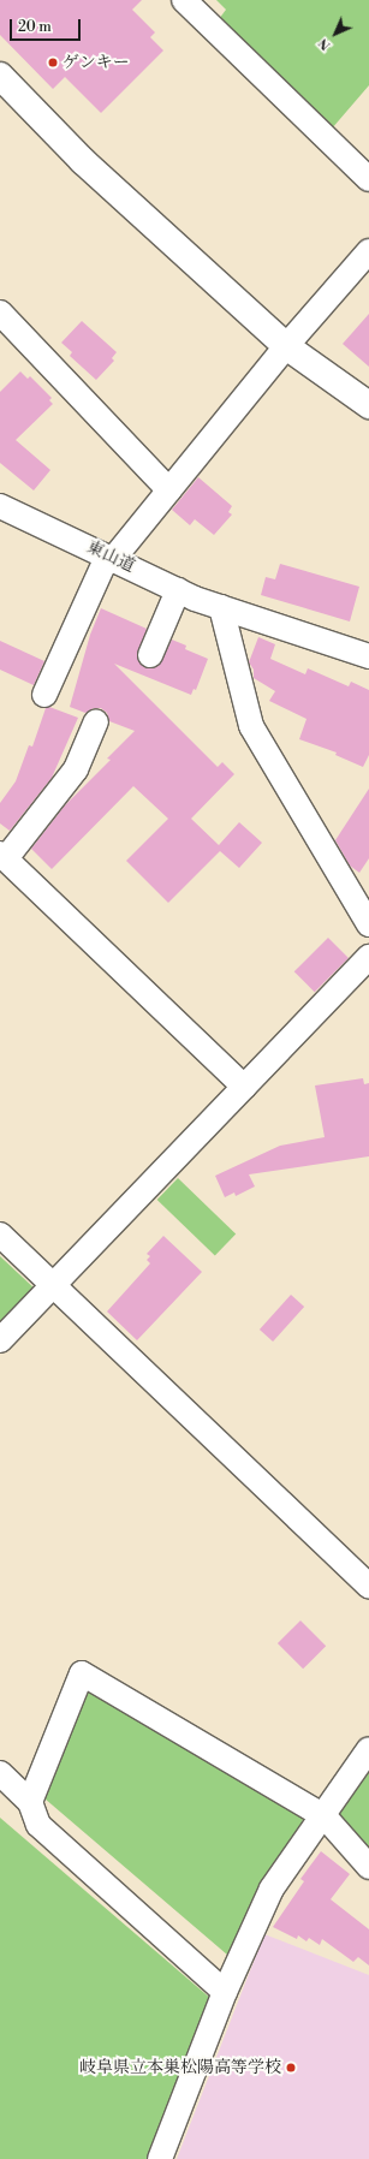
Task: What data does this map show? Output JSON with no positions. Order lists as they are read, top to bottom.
{
  "streets": {
    "street": ["東山道"]
  },
  "places": ["ゲンキー", "岐阜県立本巣松陽高等学校"],
  "scale_bar": "20 m",
  "north": "bottom left"
}
